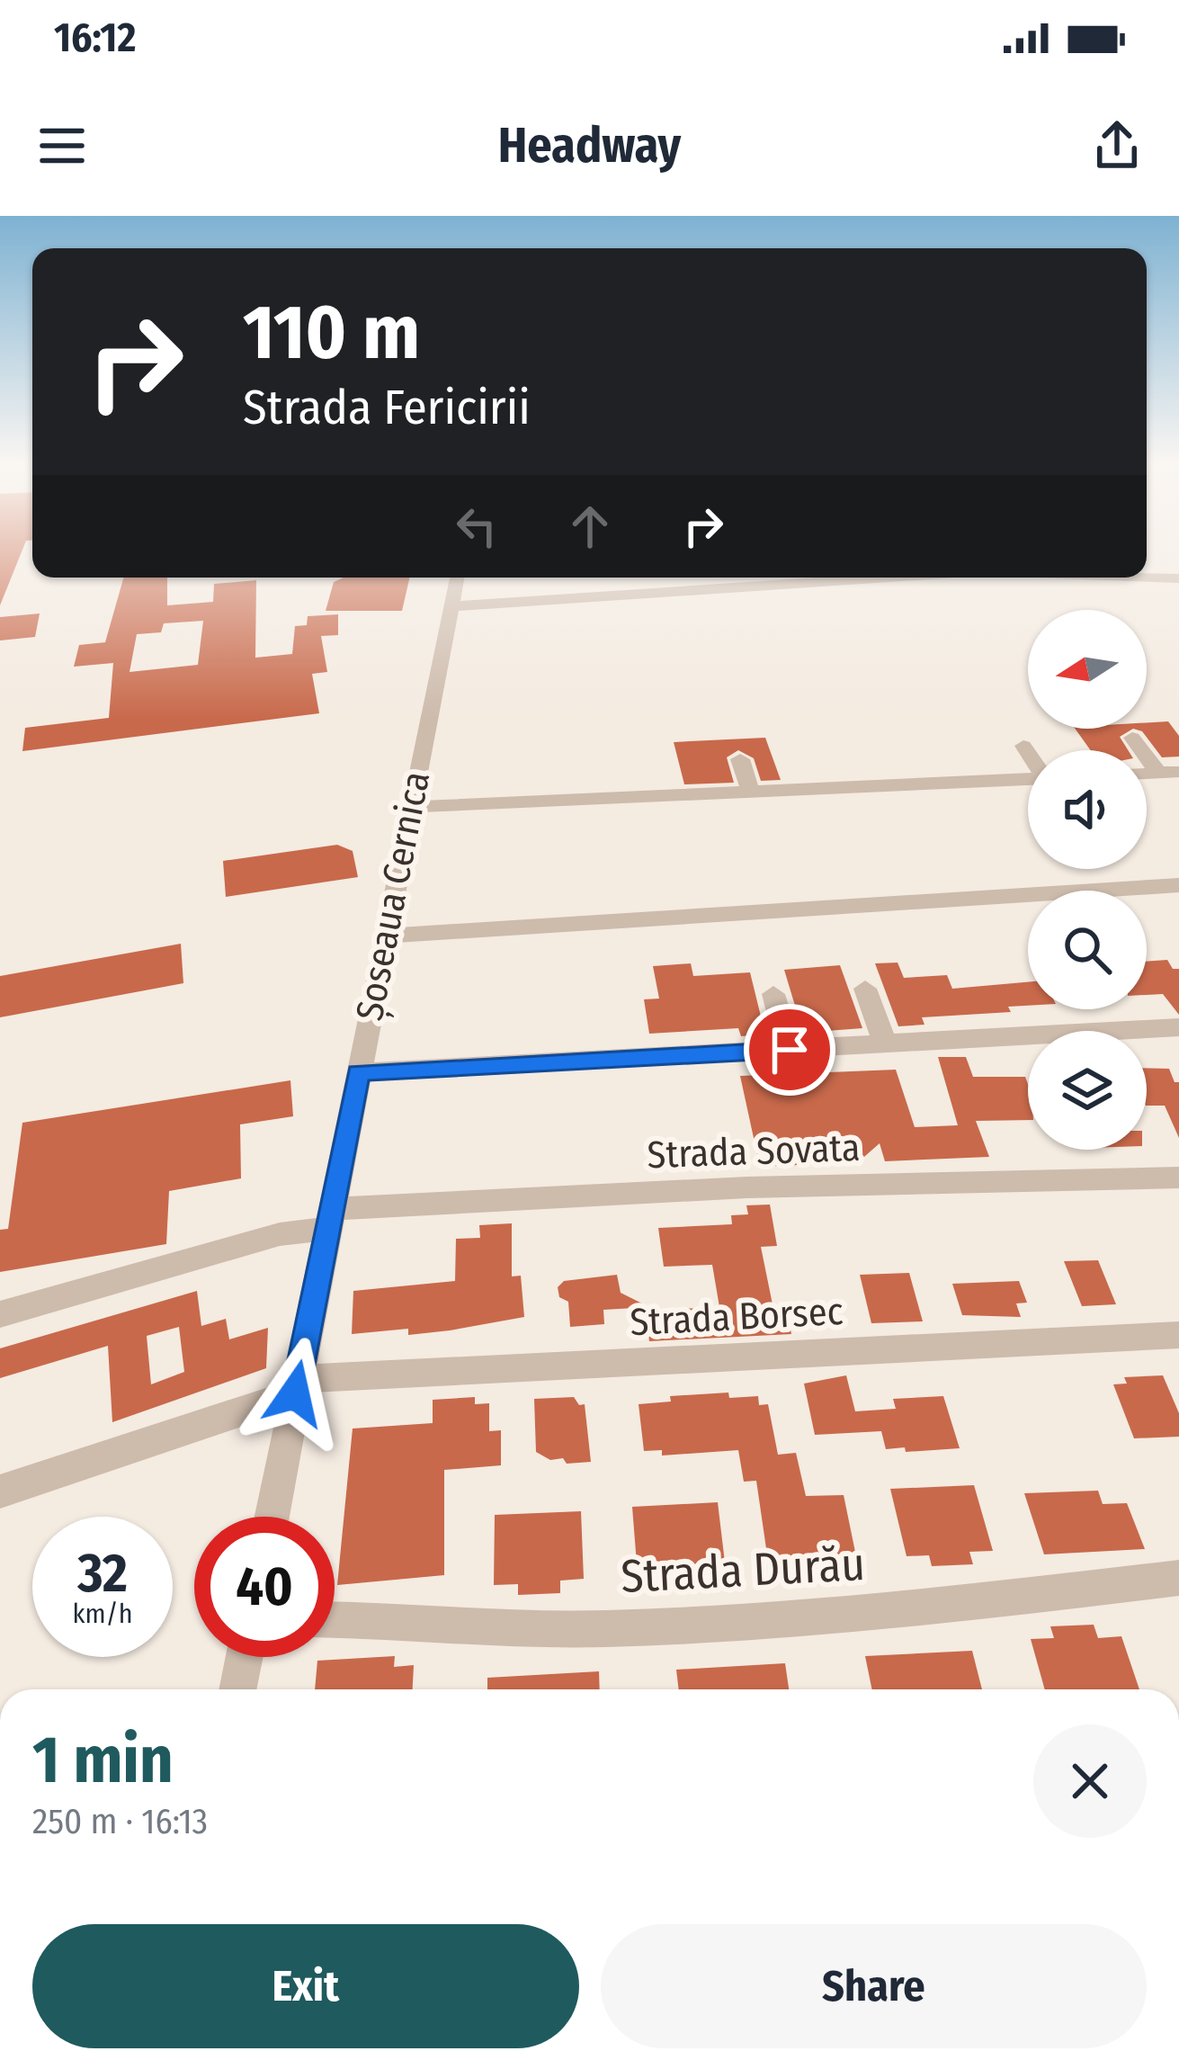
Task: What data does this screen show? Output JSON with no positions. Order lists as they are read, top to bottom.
{
  "streets": {
    "street": [
      "Șoseaua Cernica",
      "Strada Sovata",
      "Strada Borsec",
      "Strada Durău"
    ]
  },
  "crossings": [
    ["Șoseaua Cernica", "Strada Sovata"],
    ["Șoseaua Cernica", "Strada Borsec"]
  ],
  "north": "left",
  "page": {
    "status": "16:12",
    "header": "Headway",
    "turn": ["110 m", "Strada Fericirii"],
    "speed": "32 km/h",
    "limit": "40",
    "heading": ["1 min", "250 m · 16:13"],
    "buttons": ["Exit", "Share"]
  }
}
